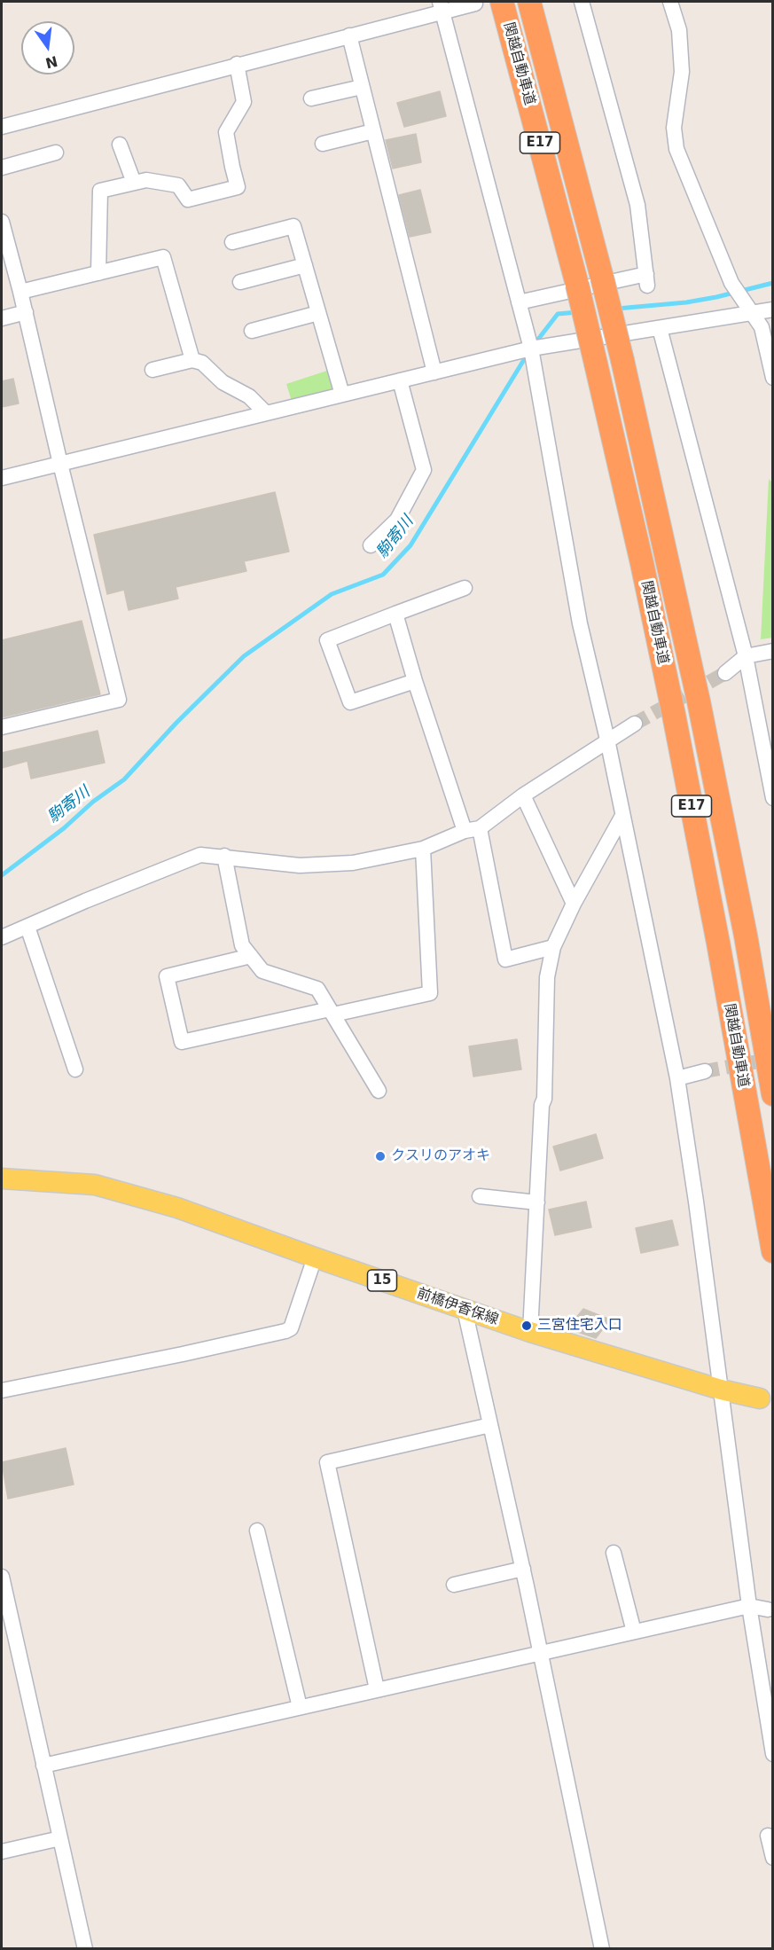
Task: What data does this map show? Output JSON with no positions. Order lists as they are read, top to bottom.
{
  "streets": {
    "highway": ["関越自動車道", "E17"],
    "main road": ["15", "前橋伊香保線"]
  },
  "water": ["駒寄川"],
  "places": ["クスリのアオキ", "三宮住宅入口"],
  "north": "bottom"
}
